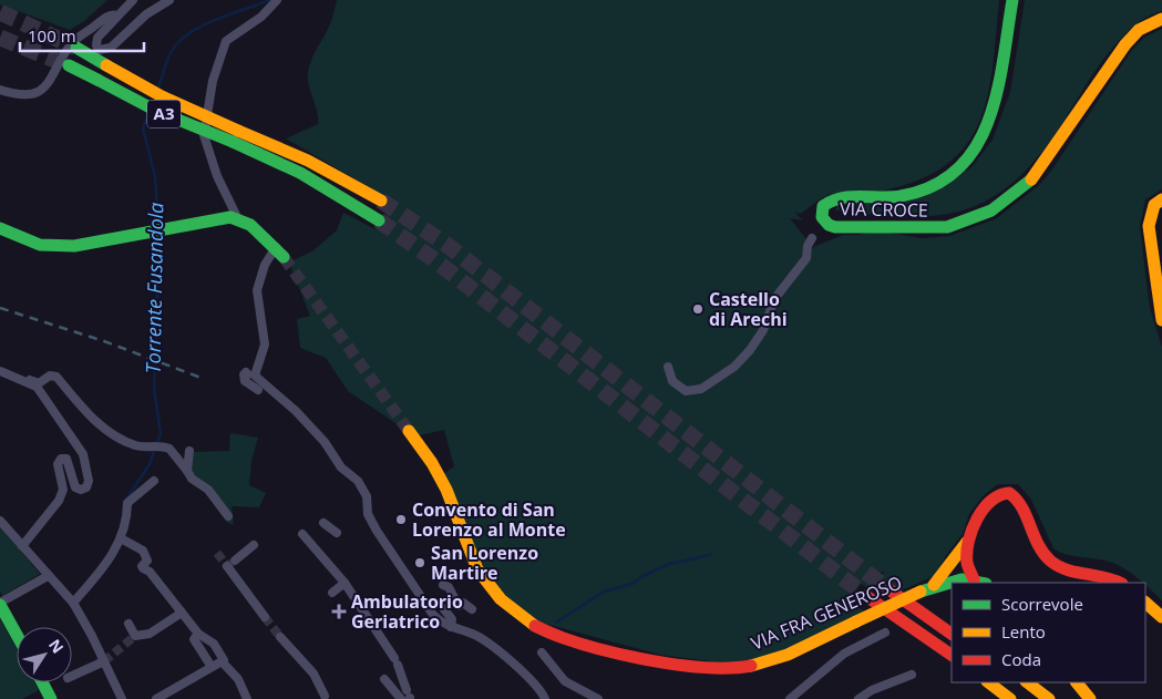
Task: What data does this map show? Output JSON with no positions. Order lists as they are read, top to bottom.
{
  "streets": {
    "main road": ["A3", "VIA CROCE", "VIA FRA GENEROSO"]
  },
  "water": ["Torrente Fusandola"],
  "places": {
    "other": ["Castello di Arechi", "Convento di San Lorenzo al Monte", "San Lorenzo Martire"],
    "health": ["Ambulatorio Geriatrico"]
  },
  "legend": ["Scorrevole", "Lento", "Coda"],
  "scale_bar": "100 m",
  "north": "top right"
}
